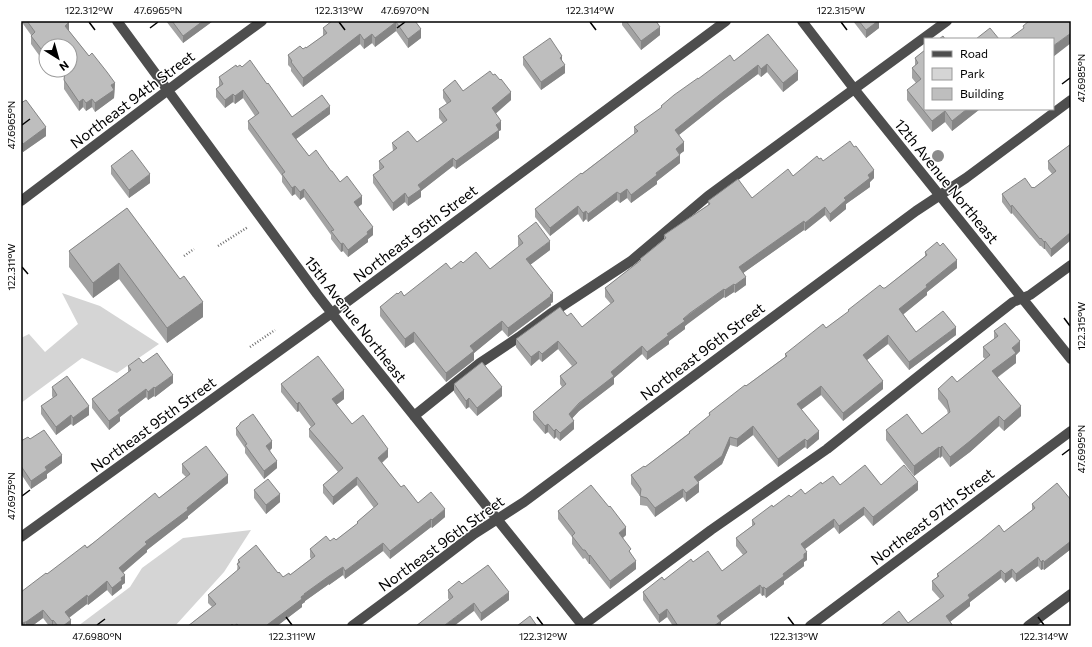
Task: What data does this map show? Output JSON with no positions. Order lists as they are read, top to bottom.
{
  "streets": {
    "street": [
      "Northeast 94th Street",
      "12th Avenue Northeast",
      "Northeast 95th Street",
      "15th Avenue Northeast",
      "Northeast 96th Street",
      "Northeast 97th Street"
    ]
  },
  "crossings": [
    ["Northeast 94th Street", "15th Avenue Northeast"],
    ["12th Avenue Northeast", "Northeast 96th Street"],
    ["Northeast 95th Street", "15th Avenue Northeast"],
    ["15th Avenue Northeast", "Northeast 96th Street"]
  ],
  "legend": ["Road", "Park", "Building"],
  "north": "bottom right",
  "coordinates": [
    "122.312°W",
    "47.6965°N",
    "122.313°W",
    "47.6970°N",
    "122.314°W",
    "122.315°W",
    "47.6985°N",
    "122.311°W",
    "47.6995°N",
    "47.6975°N",
    "47.6980°N"
  ]
}
